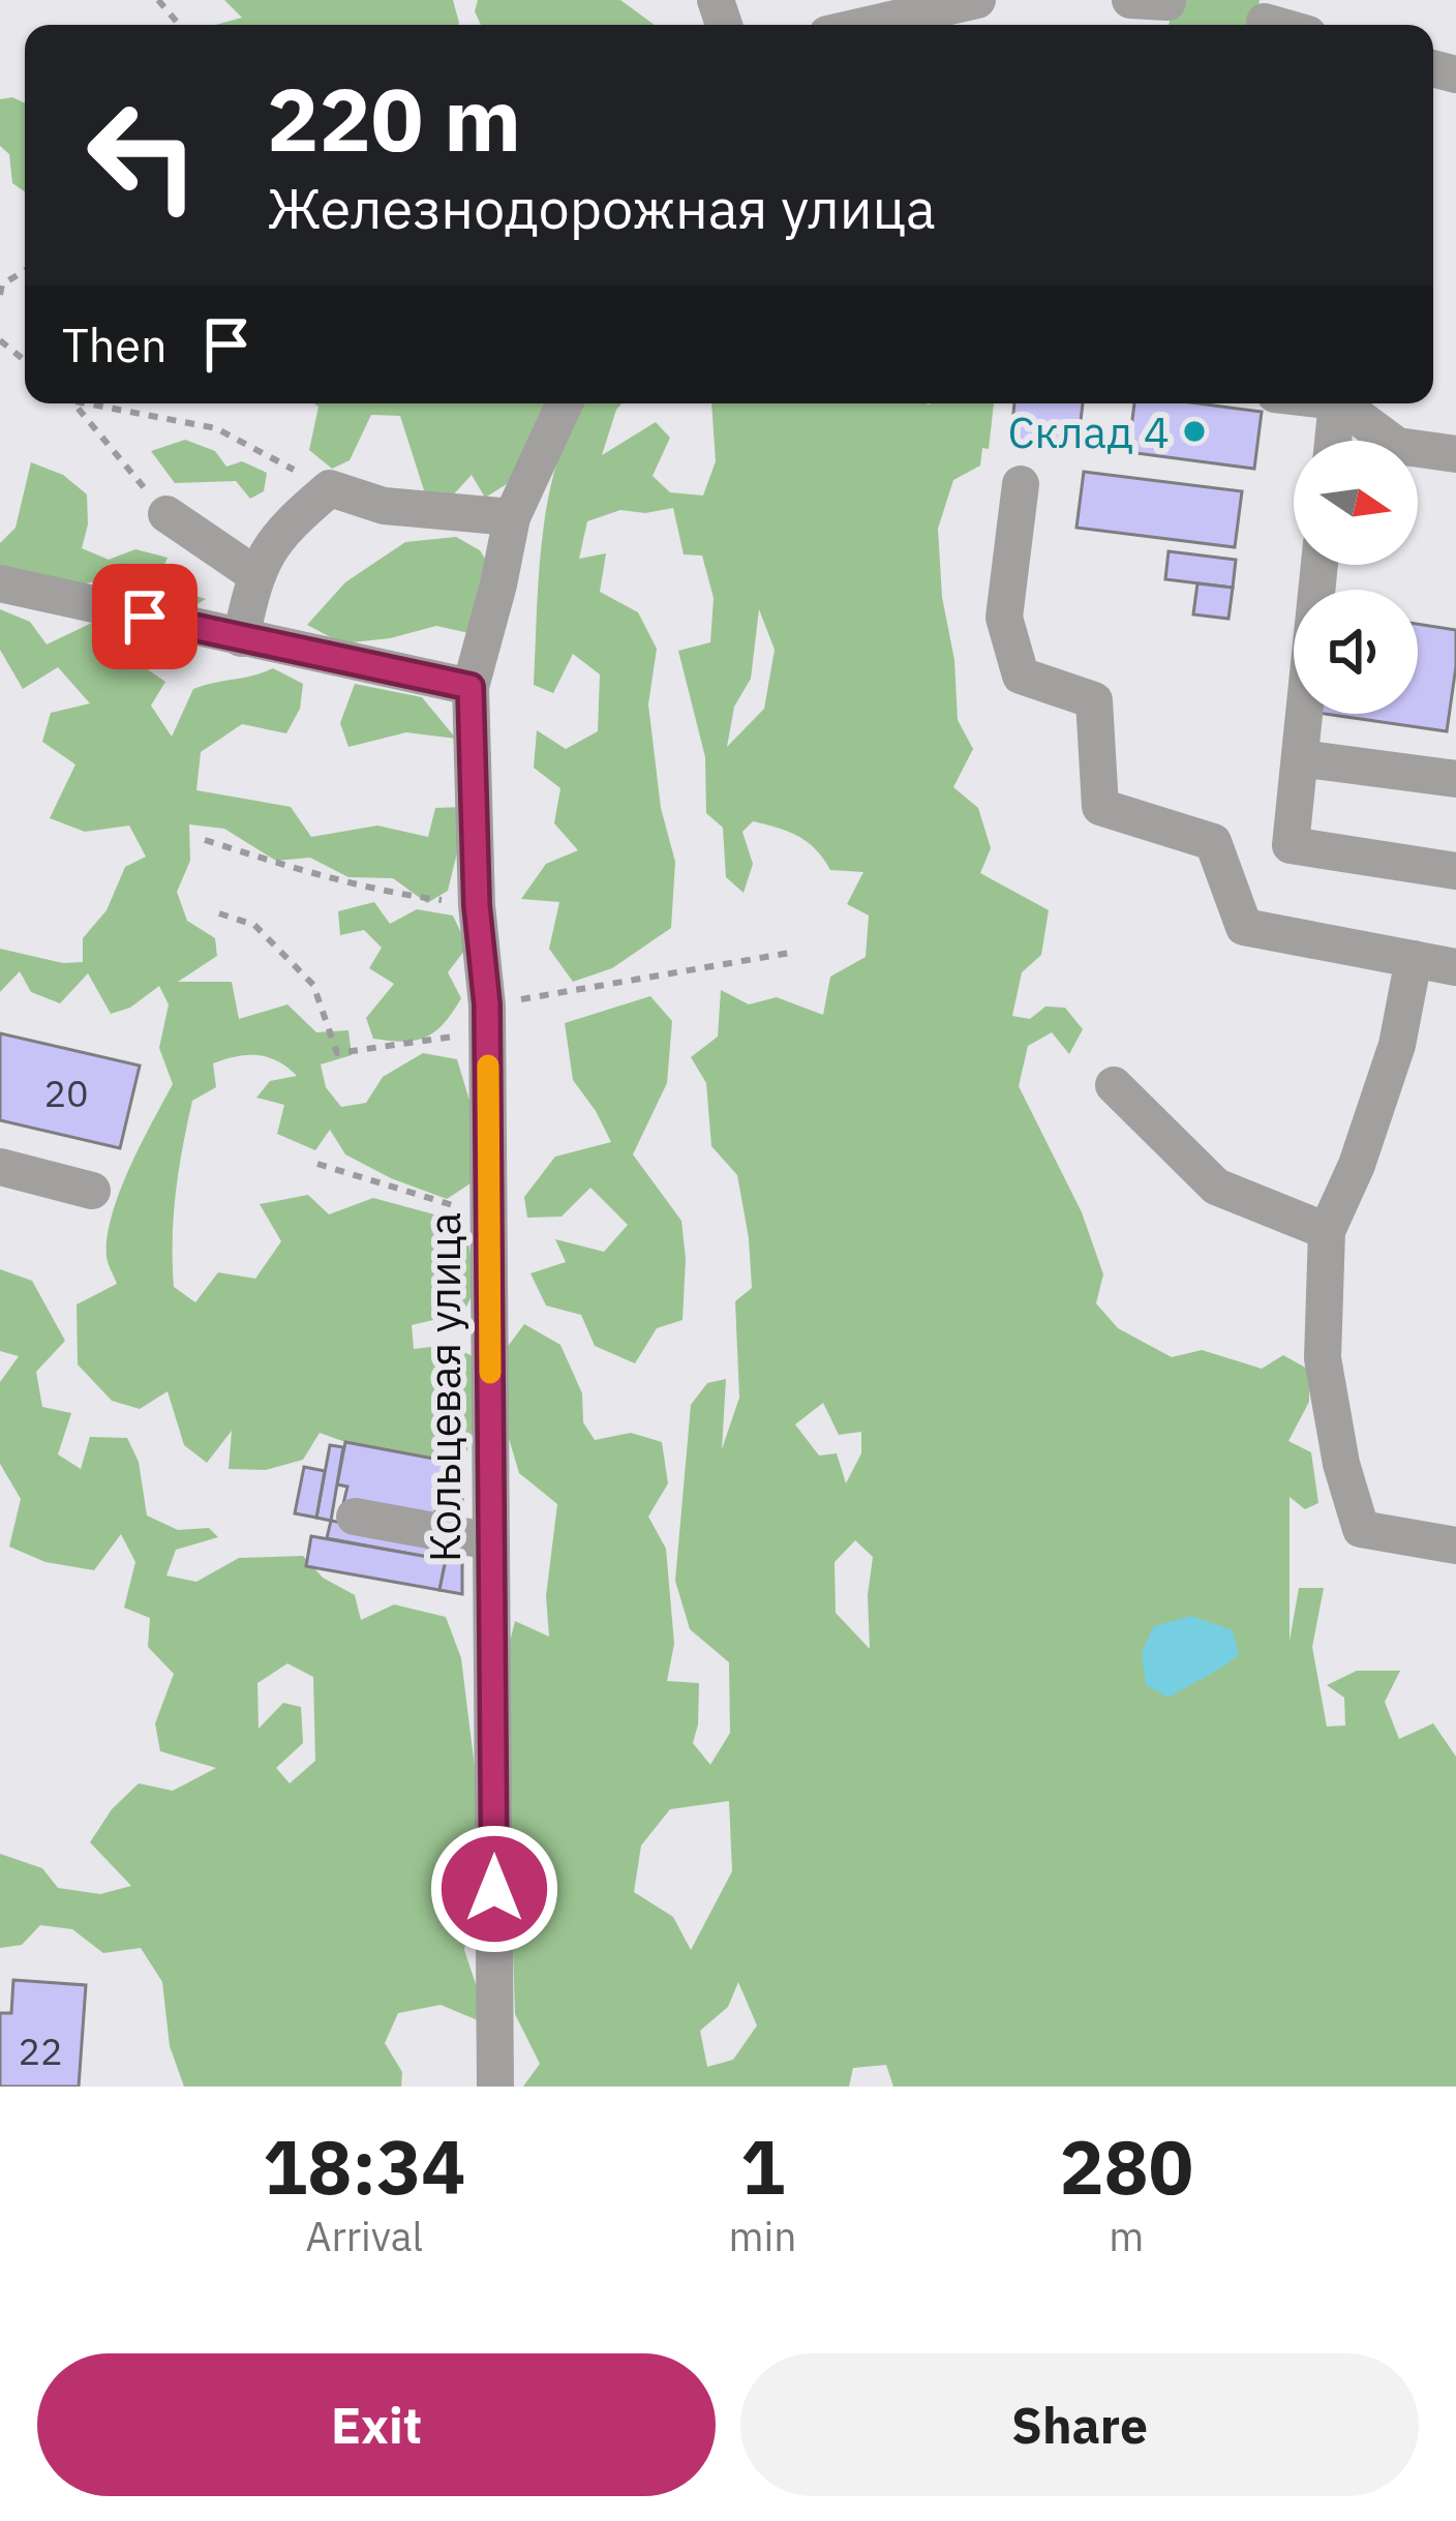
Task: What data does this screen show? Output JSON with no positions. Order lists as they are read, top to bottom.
{
  "streets": {
    "street": ["Кольцевая улица"]
  },
  "places": ["Склад 4"],
  "house_numbers": ["20", "22"],
  "north": "right",
  "page": {
    "turn": ["220 m", "Железнодорожная улица"],
    "then": "Then",
    "eta": [
      "18:34",
      "Arrival",
      "1",
      "min",
      "280",
      "m"
    ],
    "buttons": ["Exit", "Share"]
  }
}
